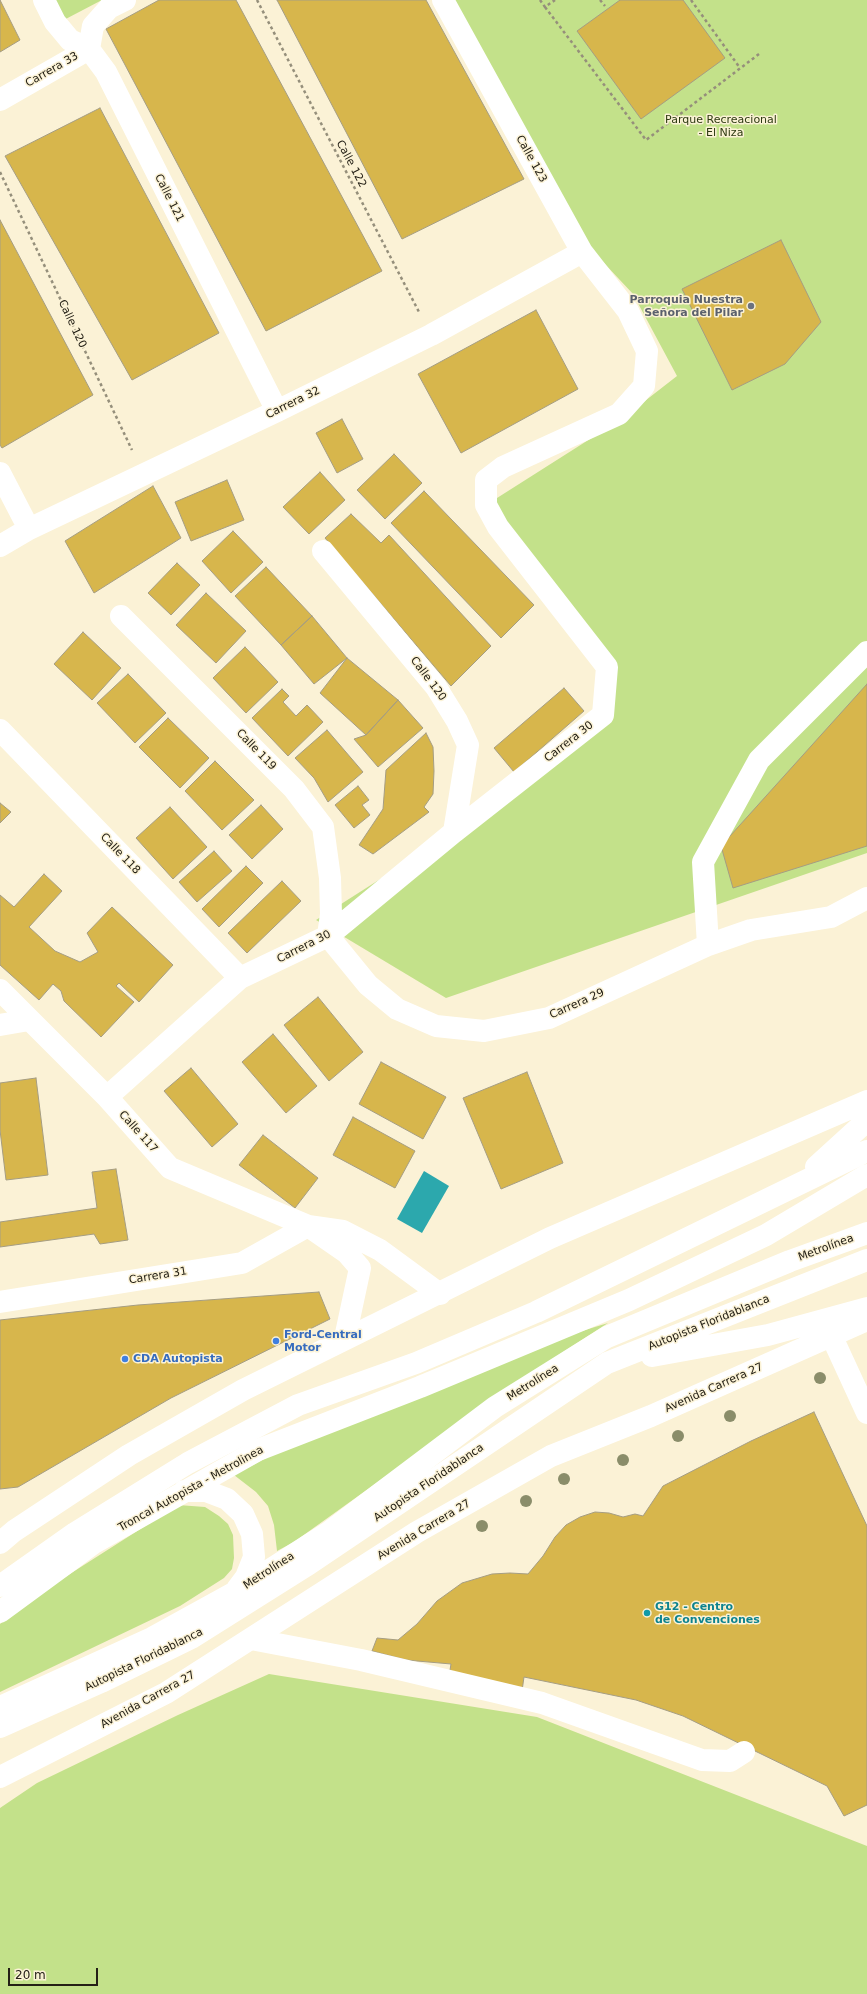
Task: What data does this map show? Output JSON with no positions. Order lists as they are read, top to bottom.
{
  "streets": {
    "main road": [
      "Carrera 33",
      "Calle 123",
      "Calle 121",
      "Calle 120",
      "Carrera 32",
      "Carrera 30",
      "Calle 119",
      "Calle 118",
      "Carrera 29",
      "Calle 117",
      "Metrolínea",
      "Carrera 31",
      "Autopista Floridablanca",
      "Avenida Carrera 27",
      "Troncal Autopista - Metrolinea"
    ],
    "path": ["Calle 122"]
  },
  "crossings": [
    ["Carrera 33", "Calle 121"],
    ["Calle 123", "Carrera 32"],
    ["Calle 123", "Carrera 30"],
    ["Calle 122", "Carrera 32"],
    ["Calle 121", "Carrera 32"],
    ["Calle 120", "Carrera 32"],
    ["Calle 120", "Carrera 30"],
    ["Carrera 30", "Calle 119"],
    ["Carrera 30", "Calle 118"],
    ["Carrera 30", "Carrera 29"],
    ["Carrera 30", "Calle 117"],
    ["Calle 119", "Carrera 29"],
    ["Calle 117", "Carrera 31"]
  ],
  "parks": ["Parque Recreacional - El Niza"],
  "places": [
    "Parroquia Nuestra Señora del Pilar",
    "Ford-Central Motor",
    "CDA Autopista",
    "G12 - Centro de Convenciones"
  ],
  "scale_bar": "20 m"
}
